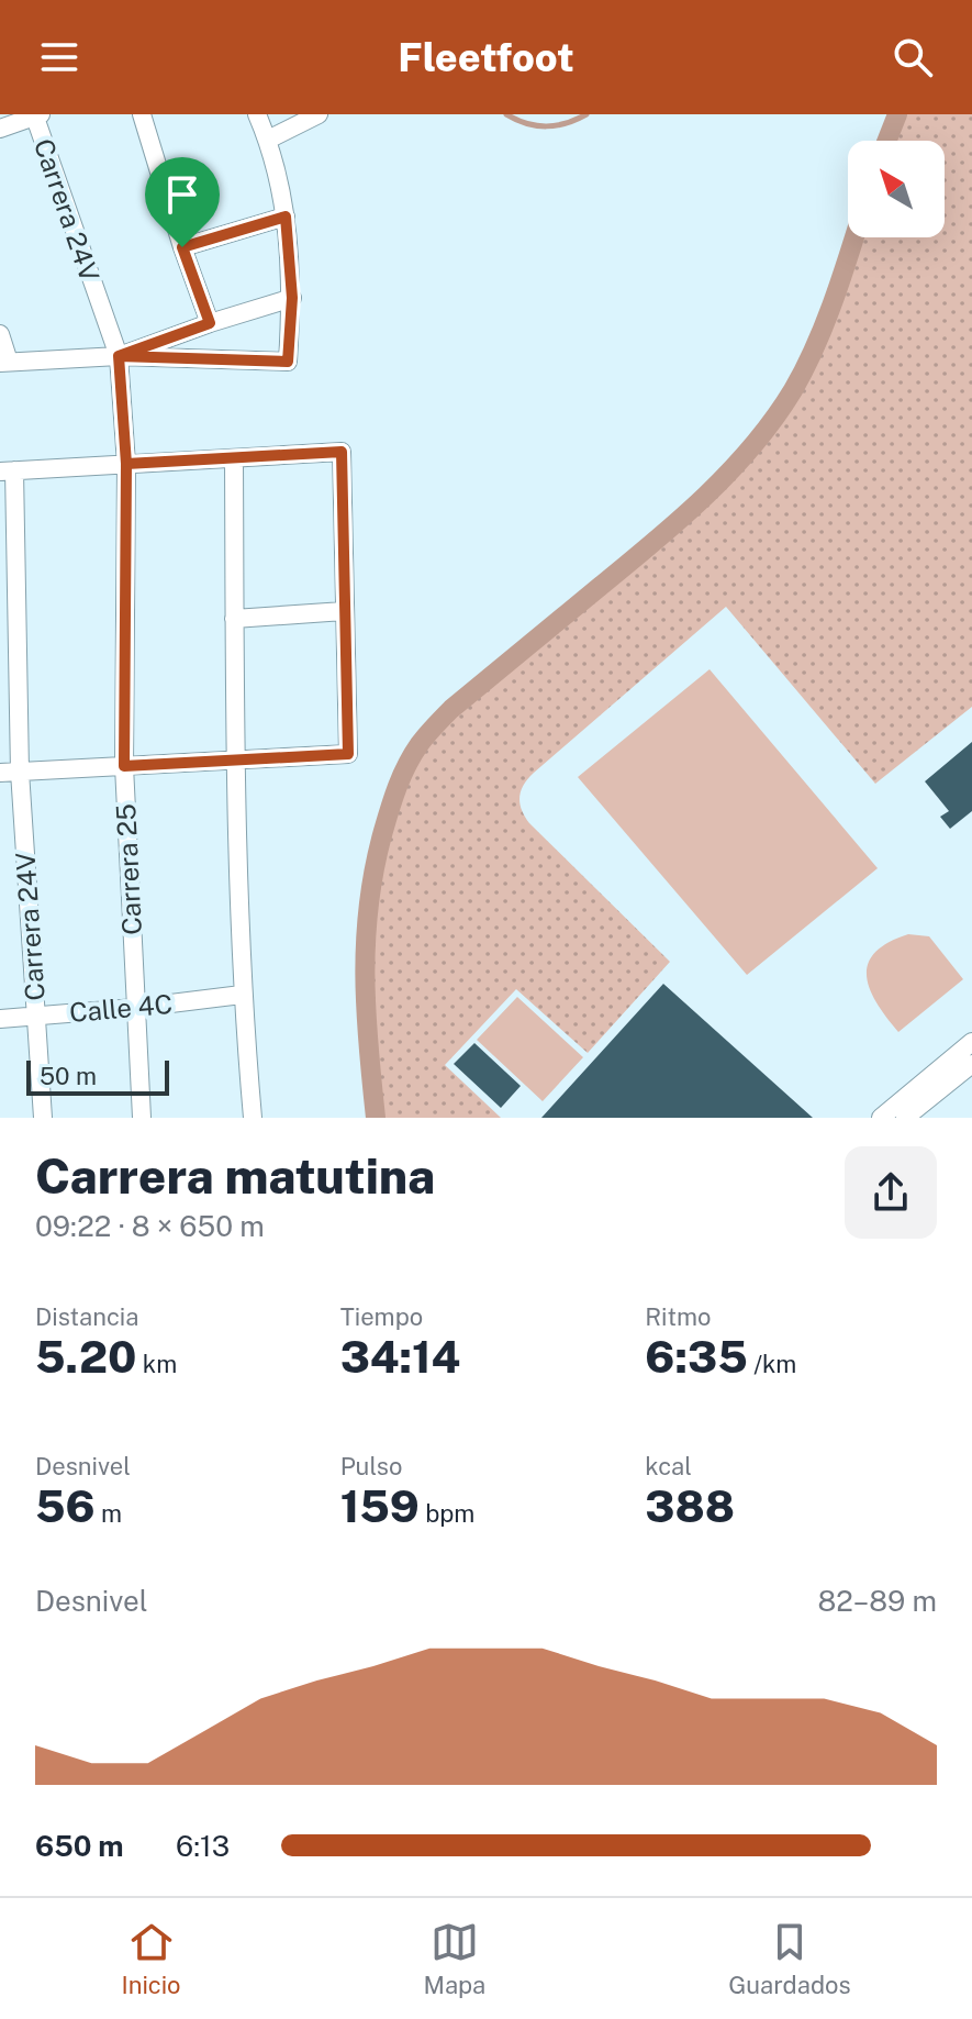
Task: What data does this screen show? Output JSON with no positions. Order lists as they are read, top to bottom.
{
  "streets": {
    "street": ["Carrera 24V", "Carrera 25", "Calle 4C"]
  },
  "crossings": [
    ["Carrera 24V", "Carrera 25"],
    ["Carrera 24V", "Calle 4C"],
    ["Carrera 25", "Calle 4C"]
  ],
  "scale_bar": "50 m",
  "north": "top left",
  "page": {
    "header": "Fleetfoot",
    "scale": "50 m",
    "heading": ["Carrera matutina", "09:22 · 8 × 650 m"],
    "stats": [
      ["Distancia", "5.20 km"],
      ["Tiempo", "34:14"],
      ["Ritmo", "6:35 /km"],
      ["Desnivel", "56 m"],
      ["Pulso", "159 bpm"],
      ["kcal", "388"]
    ],
    "chart": ["Desnivel", "82–89 m"],
    "list": [
      {
        "name": "650 m",
        "note": "6:13"
      }
    ],
    "tabs": ["Inicio", "Mapa", "Guardados"]
  }
}
